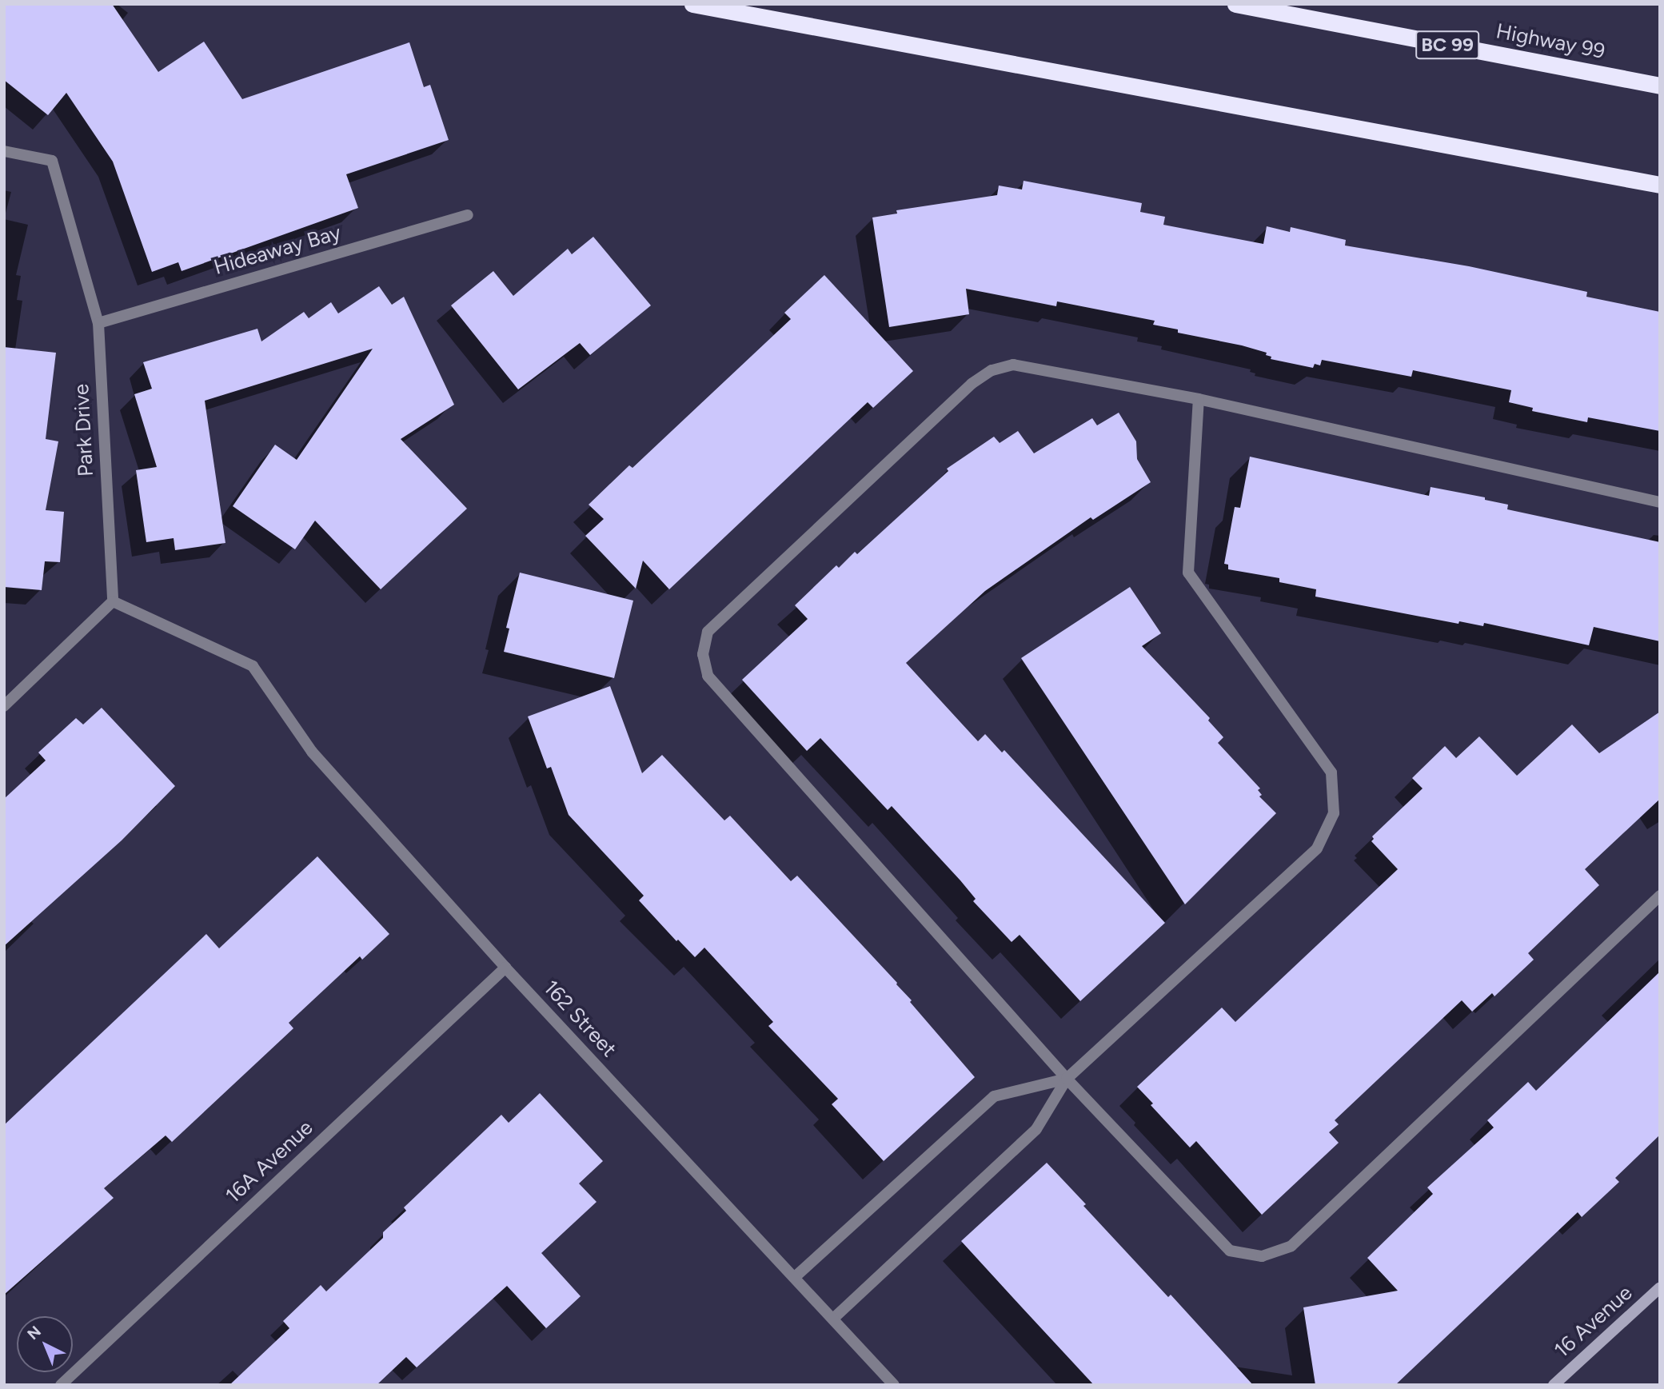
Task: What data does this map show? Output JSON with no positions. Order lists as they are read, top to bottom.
{
  "streets": {
    "highway": ["Highway 99", "BC 99"],
    "main road": ["16 Avenue"],
    "street": [
      "Hideaway Bay",
      "Park Drive",
      "162 Street",
      "16A Avenue"
    ]
  },
  "crossings": [
    ["Hideaway Bay", "Park Drive"],
    ["Park Drive", "162 Street"],
    ["162 Street", "16A Avenue"]
  ],
  "north": "top left"
}
